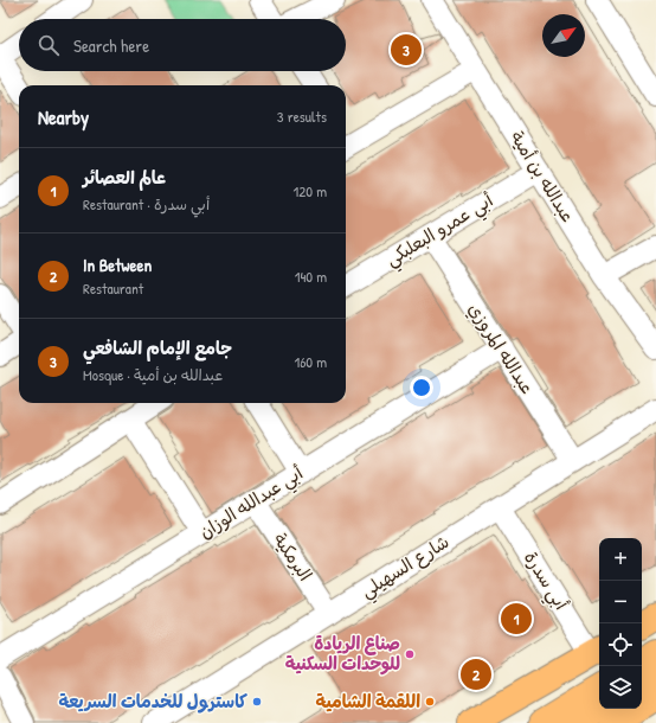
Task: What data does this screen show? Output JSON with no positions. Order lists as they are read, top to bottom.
{
  "streets": {
    "street": [
      "عبدالله بن أمية",
      "أبي عمرو البعلبكي",
      "عبدالله المروزي",
      "أبي عبدالله الوزان",
      "البرمكية",
      "شارع السهيلي",
      "أبي سدرة"
    ]
  },
  "crossings": [
    ["عبدالله بن أمية", "أبي عمرو البعلبكي"],
    ["أبي عمرو البعلبكي", "عبدالله المروزي"],
    ["عبدالله المروزي", "أبي عبدالله الوزان"],
    ["عبدالله المروزي", "شارع السهيلي"],
    ["أبي عبدالله الوزان", "البرمكية"],
    ["البرمكية", "شارع السهيلي"],
    ["شارع السهيلي", "أبي سدرة"]
  ],
  "places": ["صناع الريادة للوحدات السكنية", "كاسترول للخدمات السريعة", "اللقمة الشامية"],
  "north": "top right",
  "page": {
    "search": "Search here",
    "pins": ["3", "1", "2"],
    "heading": ["Nearby", "3 results"],
    "list": [
      {
        "mark": "1",
        "name": "عالم العصائر",
        "note": "Restaurant · أبي سدرة",
        "value": "120 m"
      },
      {
        "mark": "2",
        "name": "In Between",
        "note": "Restaurant",
        "value": "140 m"
      },
      {
        "mark": "3",
        "name": "جامع الإمام الشافعي",
        "note": "Mosque · عبدالله بن أمية",
        "value": "160 m"
      }
    ],
    "map_buttons": ["+", "−"]
  }
}
